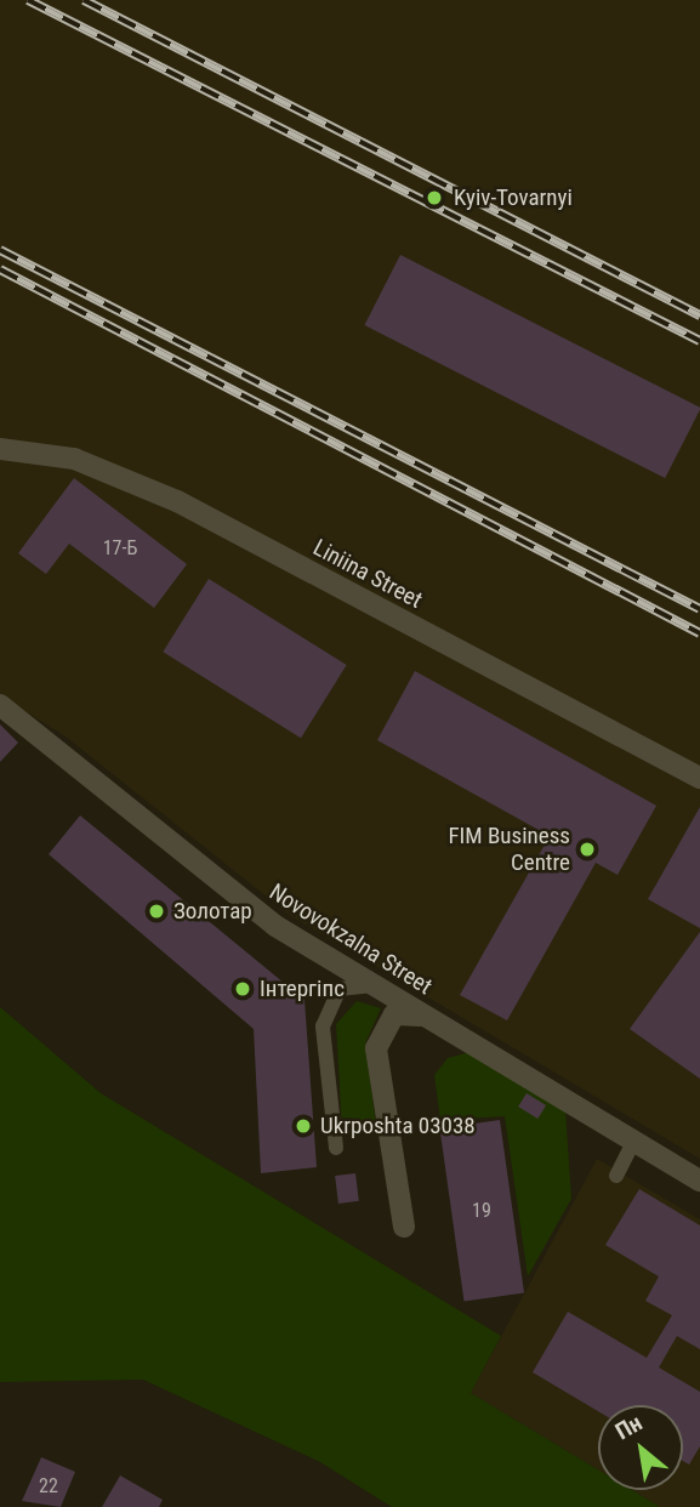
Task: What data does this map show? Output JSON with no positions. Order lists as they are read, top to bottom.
{
  "streets": {
    "street": ["Liniina Street", "Novovokzalna Street"]
  },
  "places": [
    "Kyiv-Tovarnyi",
    "FIM Business Centre",
    "Золотар",
    "Інтергіпс",
    "Ukrposhta 03038"
  ],
  "house_numbers": ["17-Б", "19", "22"],
  "north": "top left"
}
